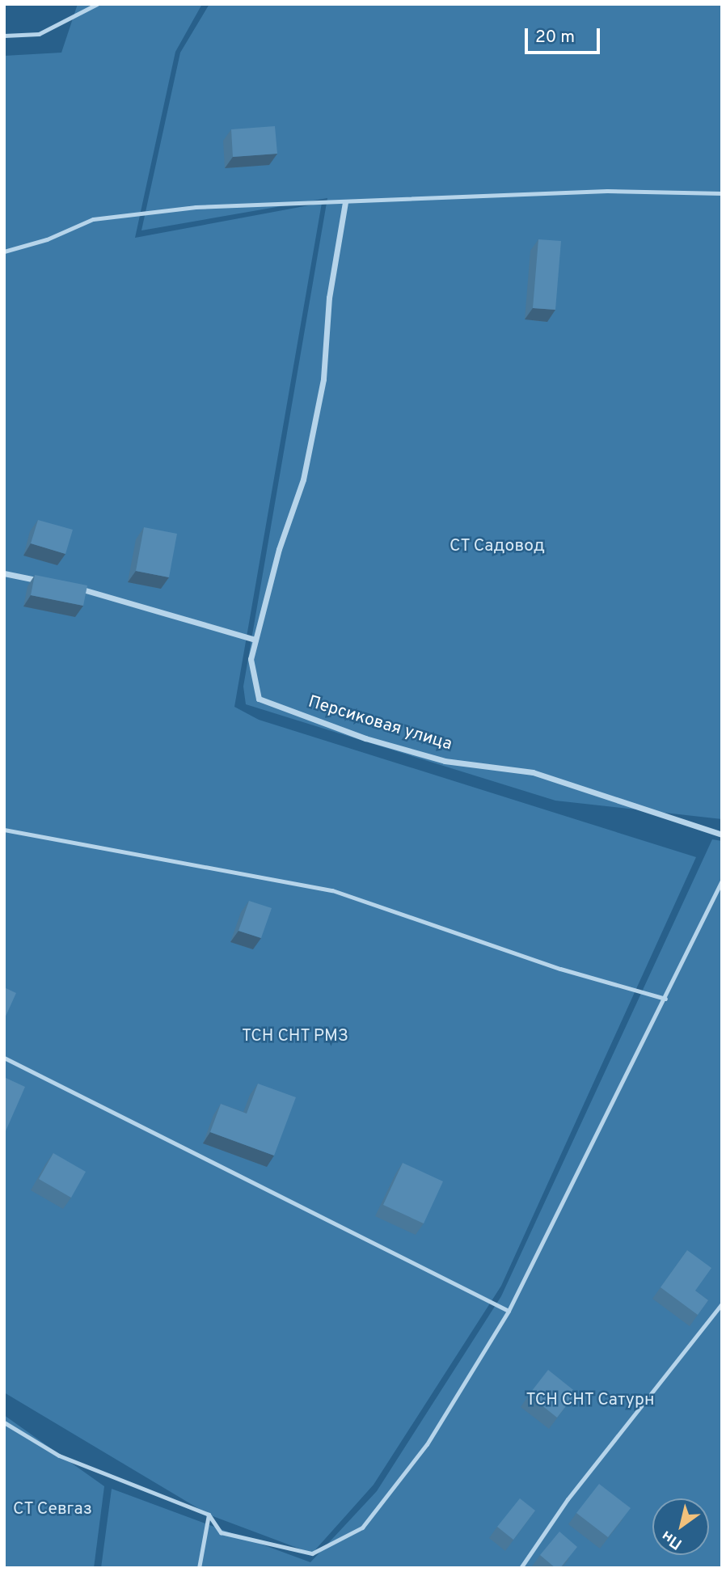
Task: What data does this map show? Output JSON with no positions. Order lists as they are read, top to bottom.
{
  "streets": {
    "street": ["Персиковая улица"]
  },
  "parks": [
    "СТ Садовод",
    "ТСН СНТ РМЗ",
    "ТСН СНТ Сатурн",
    "СТ Севгаз"
  ],
  "scale_bar": "20 m",
  "north": "bottom left"
}
